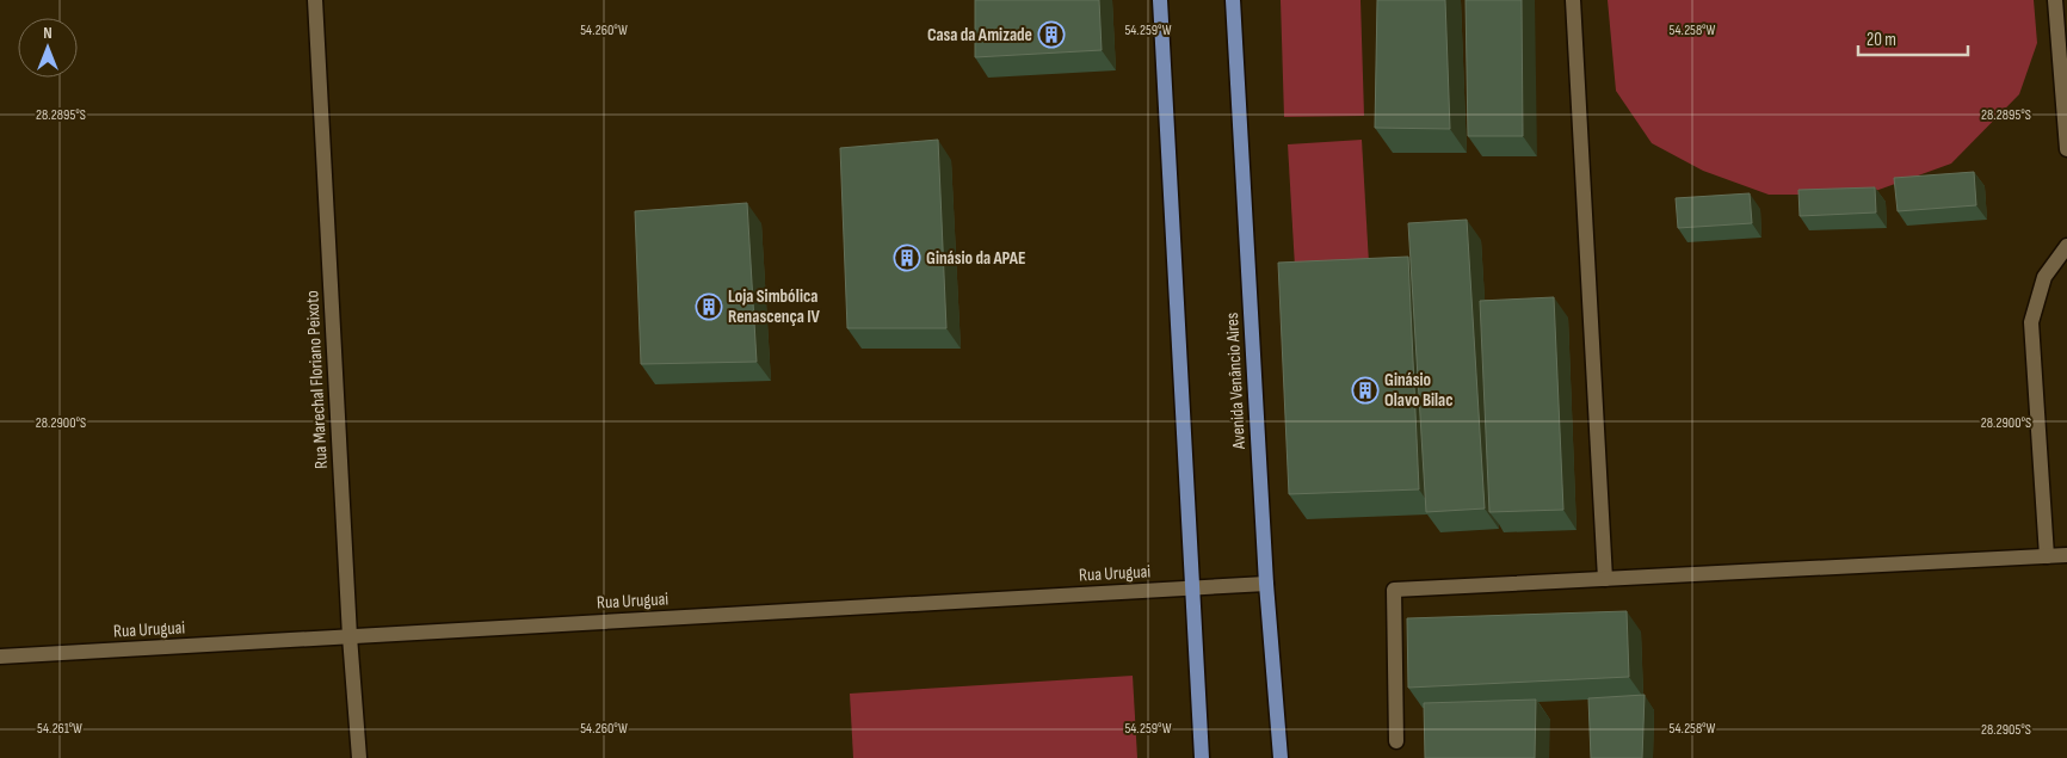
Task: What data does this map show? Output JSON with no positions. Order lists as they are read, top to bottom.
{
  "streets": {
    "main road": ["Avenida Venâncio Aires"],
    "street": ["Rua Marechal Floriano Peixoto", "Rua Uruguai"]
  },
  "crossings": [
    ["Rua Marechal Floriano Peixoto", "Rua Uruguai"],
    ["Avenida Venâncio Aires", "Rua Uruguai"]
  ],
  "places": {
    "building": [
      "Casa da Amizade",
      "Ginásio da APAE",
      "Loja Simbólica Renascença IV",
      "Ginásio Olavo Bilac"
    ]
  },
  "scale_bar": "20 m",
  "north": "top",
  "coordinates": [
    "54.260°W",
    "54.259°W",
    "54.258°W",
    "28.2895°S",
    "28.2900°S",
    "54.261°W",
    "28.2905°S"
  ]
}
